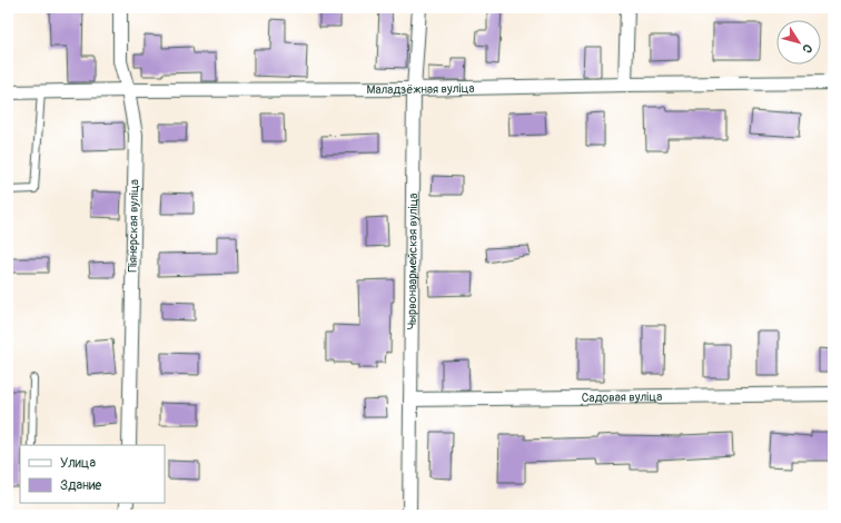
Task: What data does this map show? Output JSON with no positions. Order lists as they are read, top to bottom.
{
  "streets": {
    "street": [
      "Маладзёжная вуліца",
      "Піянерская вуліца",
      "Чырвонаармейская вуліца",
      "Садовая вуліца"
    ]
  },
  "crossings": [
    ["Маладзёжная вуліца", "Піянерская вуліца"],
    ["Маладзёжная вуліца", "Чырвонаармейская вуліца"],
    ["Чырвонаармейская вуліца", "Садовая вуліца"]
  ],
  "legend": ["Улица", "Здание"],
  "north": "bottom right"
}
